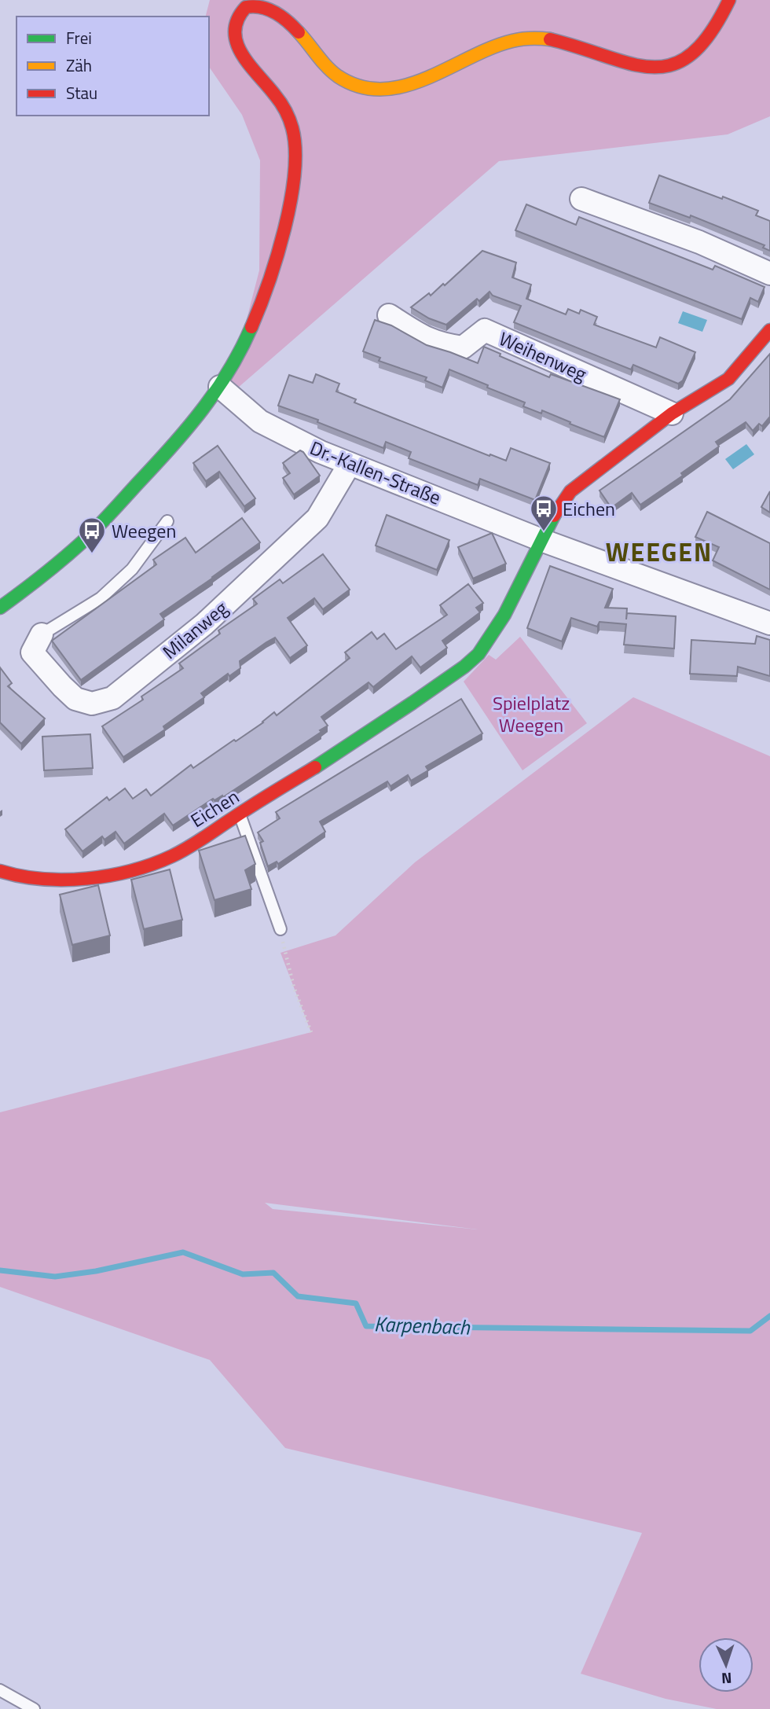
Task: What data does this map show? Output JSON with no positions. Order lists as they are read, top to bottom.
{
  "streets": {
    "street": [
      "Weihenweg",
      "Dr.-Kallen-Straße",
      "Milanweg",
      "Eichen"
    ]
  },
  "crossings": [
    ["Dr.-Kallen-Straße", "Milanweg"],
    ["Dr.-Kallen-Straße", "Eichen"]
  ],
  "districts": ["WEEGEN"],
  "water": ["Karpenbach"],
  "parks": ["Spielplatz Weegen"],
  "places": {
    "bus stop": ["Eichen", "Weegen"]
  },
  "legend": ["Frei", "Zäh", "Stau"],
  "north": "bottom"
}
